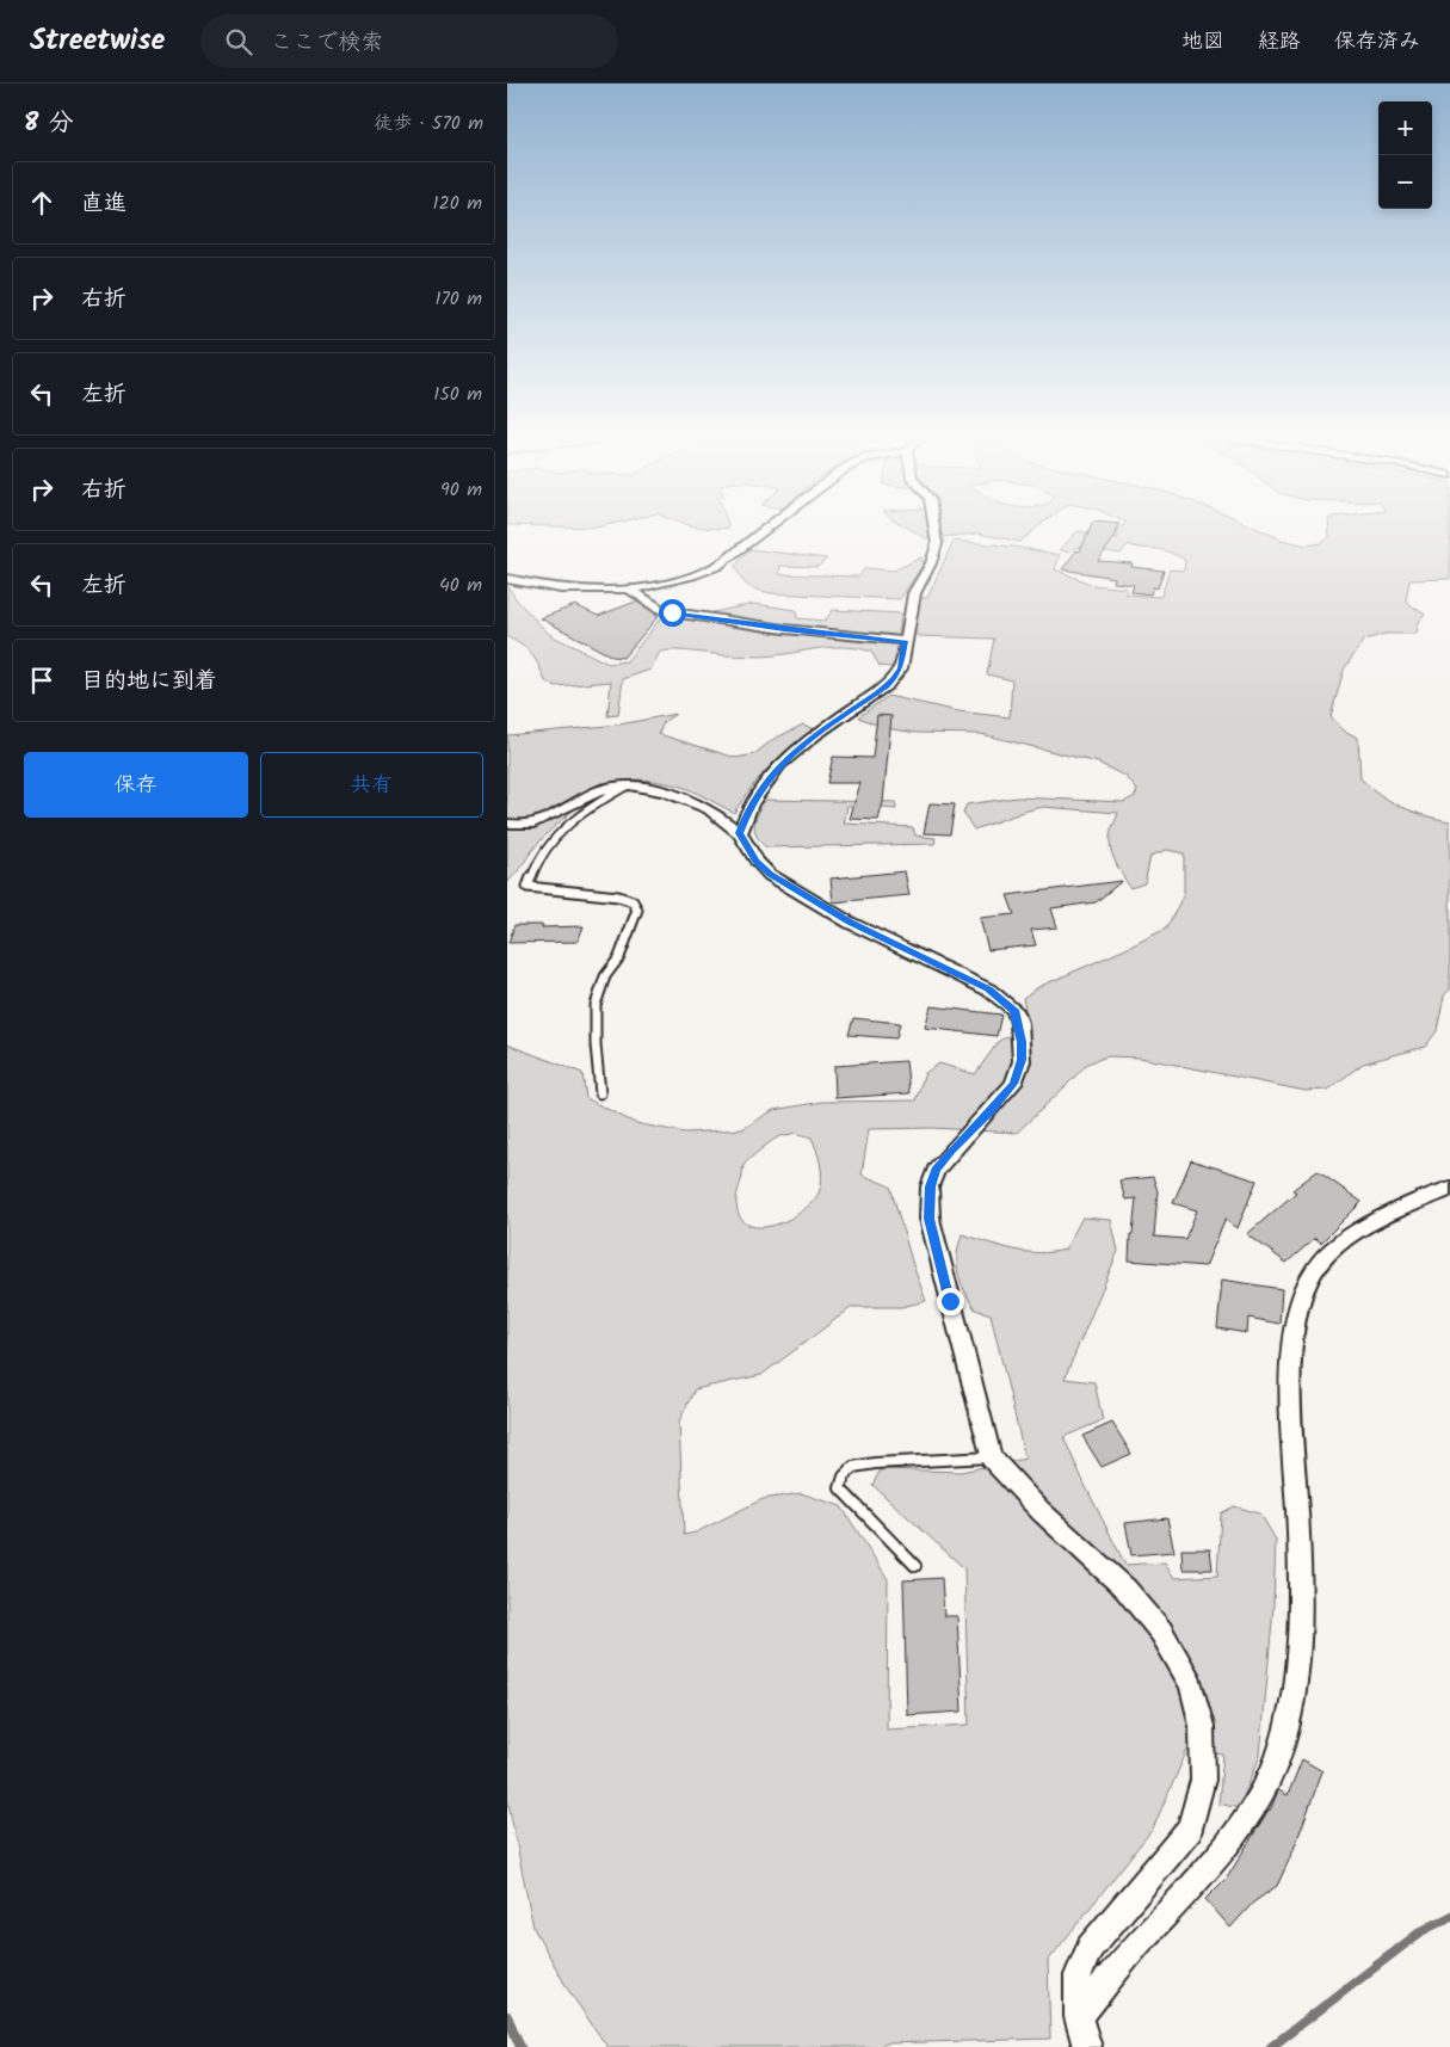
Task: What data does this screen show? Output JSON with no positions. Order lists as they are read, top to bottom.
{
  "page": {
    "header": "Streetwise",
    "search": "ここで検索",
    "nav": ["地図", "経路", "保存済み"],
    "heading": ["8 分", "徒歩 · 570 m"],
    "map_buttons": ["+", "−"],
    "list": [
      ["直進", "120 m"],
      ["右折", "170 m"],
      ["左折", "150 m"],
      ["右折", "90 m"],
      ["左折", "40 m"],
      "目的地に到着"
    ],
    "buttons": ["保存", "共有"]
  }
}
